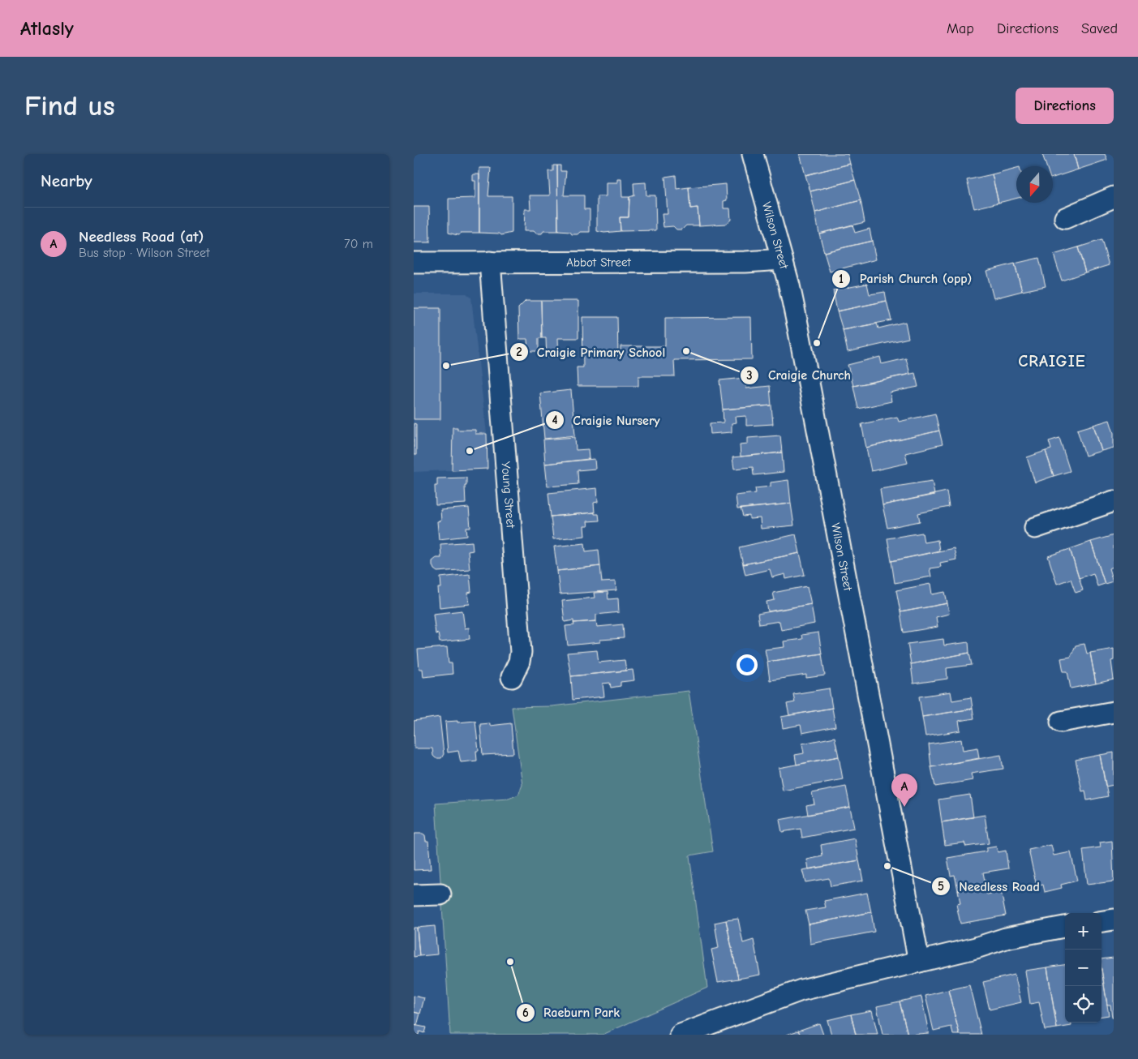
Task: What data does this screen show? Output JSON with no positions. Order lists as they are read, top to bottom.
{
  "streets": {
    "street": ["Wilson Street", "Abbot Street", "Young Street"]
  },
  "crossings": [
    ["Wilson Street", "Abbot Street"],
    ["Abbot Street", "Young Street"]
  ],
  "districts": ["CRAIGIE"],
  "places": [
    "Parish Church (opp)",
    "Craigie Church",
    "Craigie Primary School",
    "Craigie Nursery",
    "Needless Road",
    "Raeburn Park"
  ],
  "north": "bottom",
  "page": {
    "header": "Atlasly",
    "nav": ["Map", "Directions", "Saved"],
    "buttons": "Directions",
    "title": "Find us",
    "heading": "Nearby",
    "list": [
      {
        "mark": "A",
        "name": "Needless Road (at)",
        "note": "Bus stop · Wilson Street",
        "value": "70 m"
      }
    ],
    "pins": "A",
    "map_buttons": ["+", "−"]
  }
}
